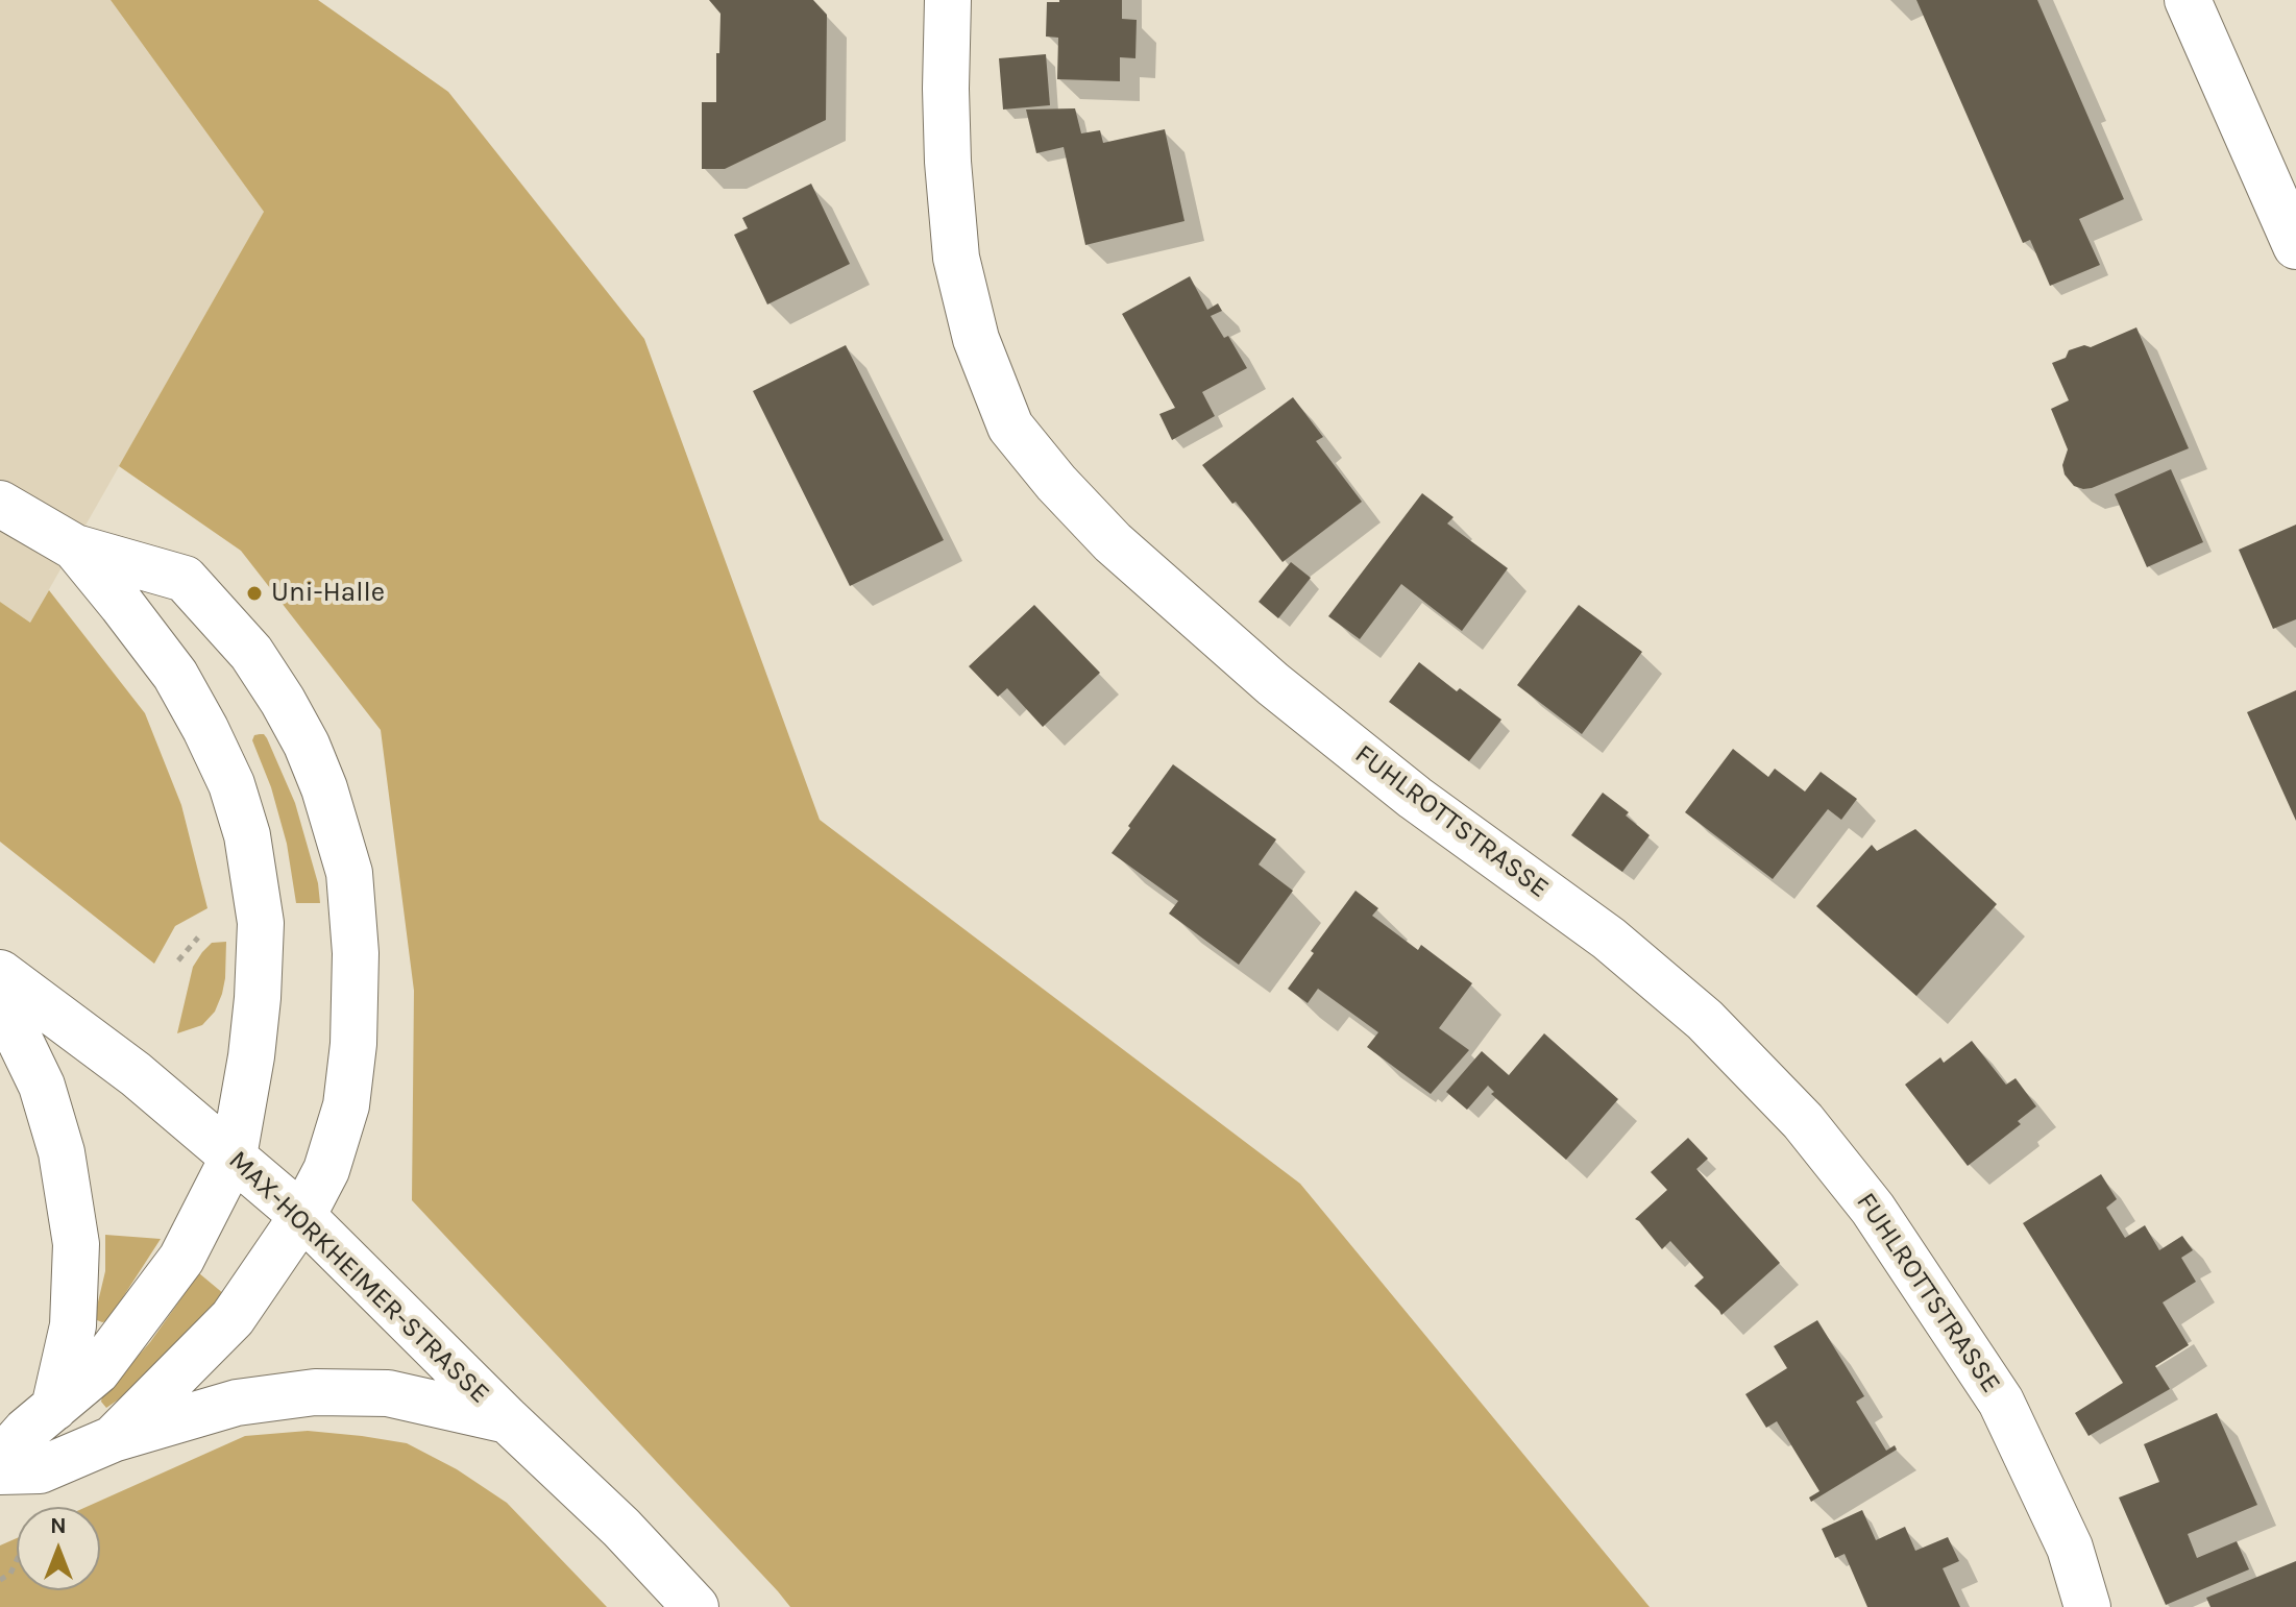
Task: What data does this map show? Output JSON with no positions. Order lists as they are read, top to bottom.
{
  "streets": {
    "street": ["FUHLROTTSTRASSE", "MAX-HORKHEIMER-STRASSE"]
  },
  "places": ["Uni-Halle"],
  "north": "top"
}
